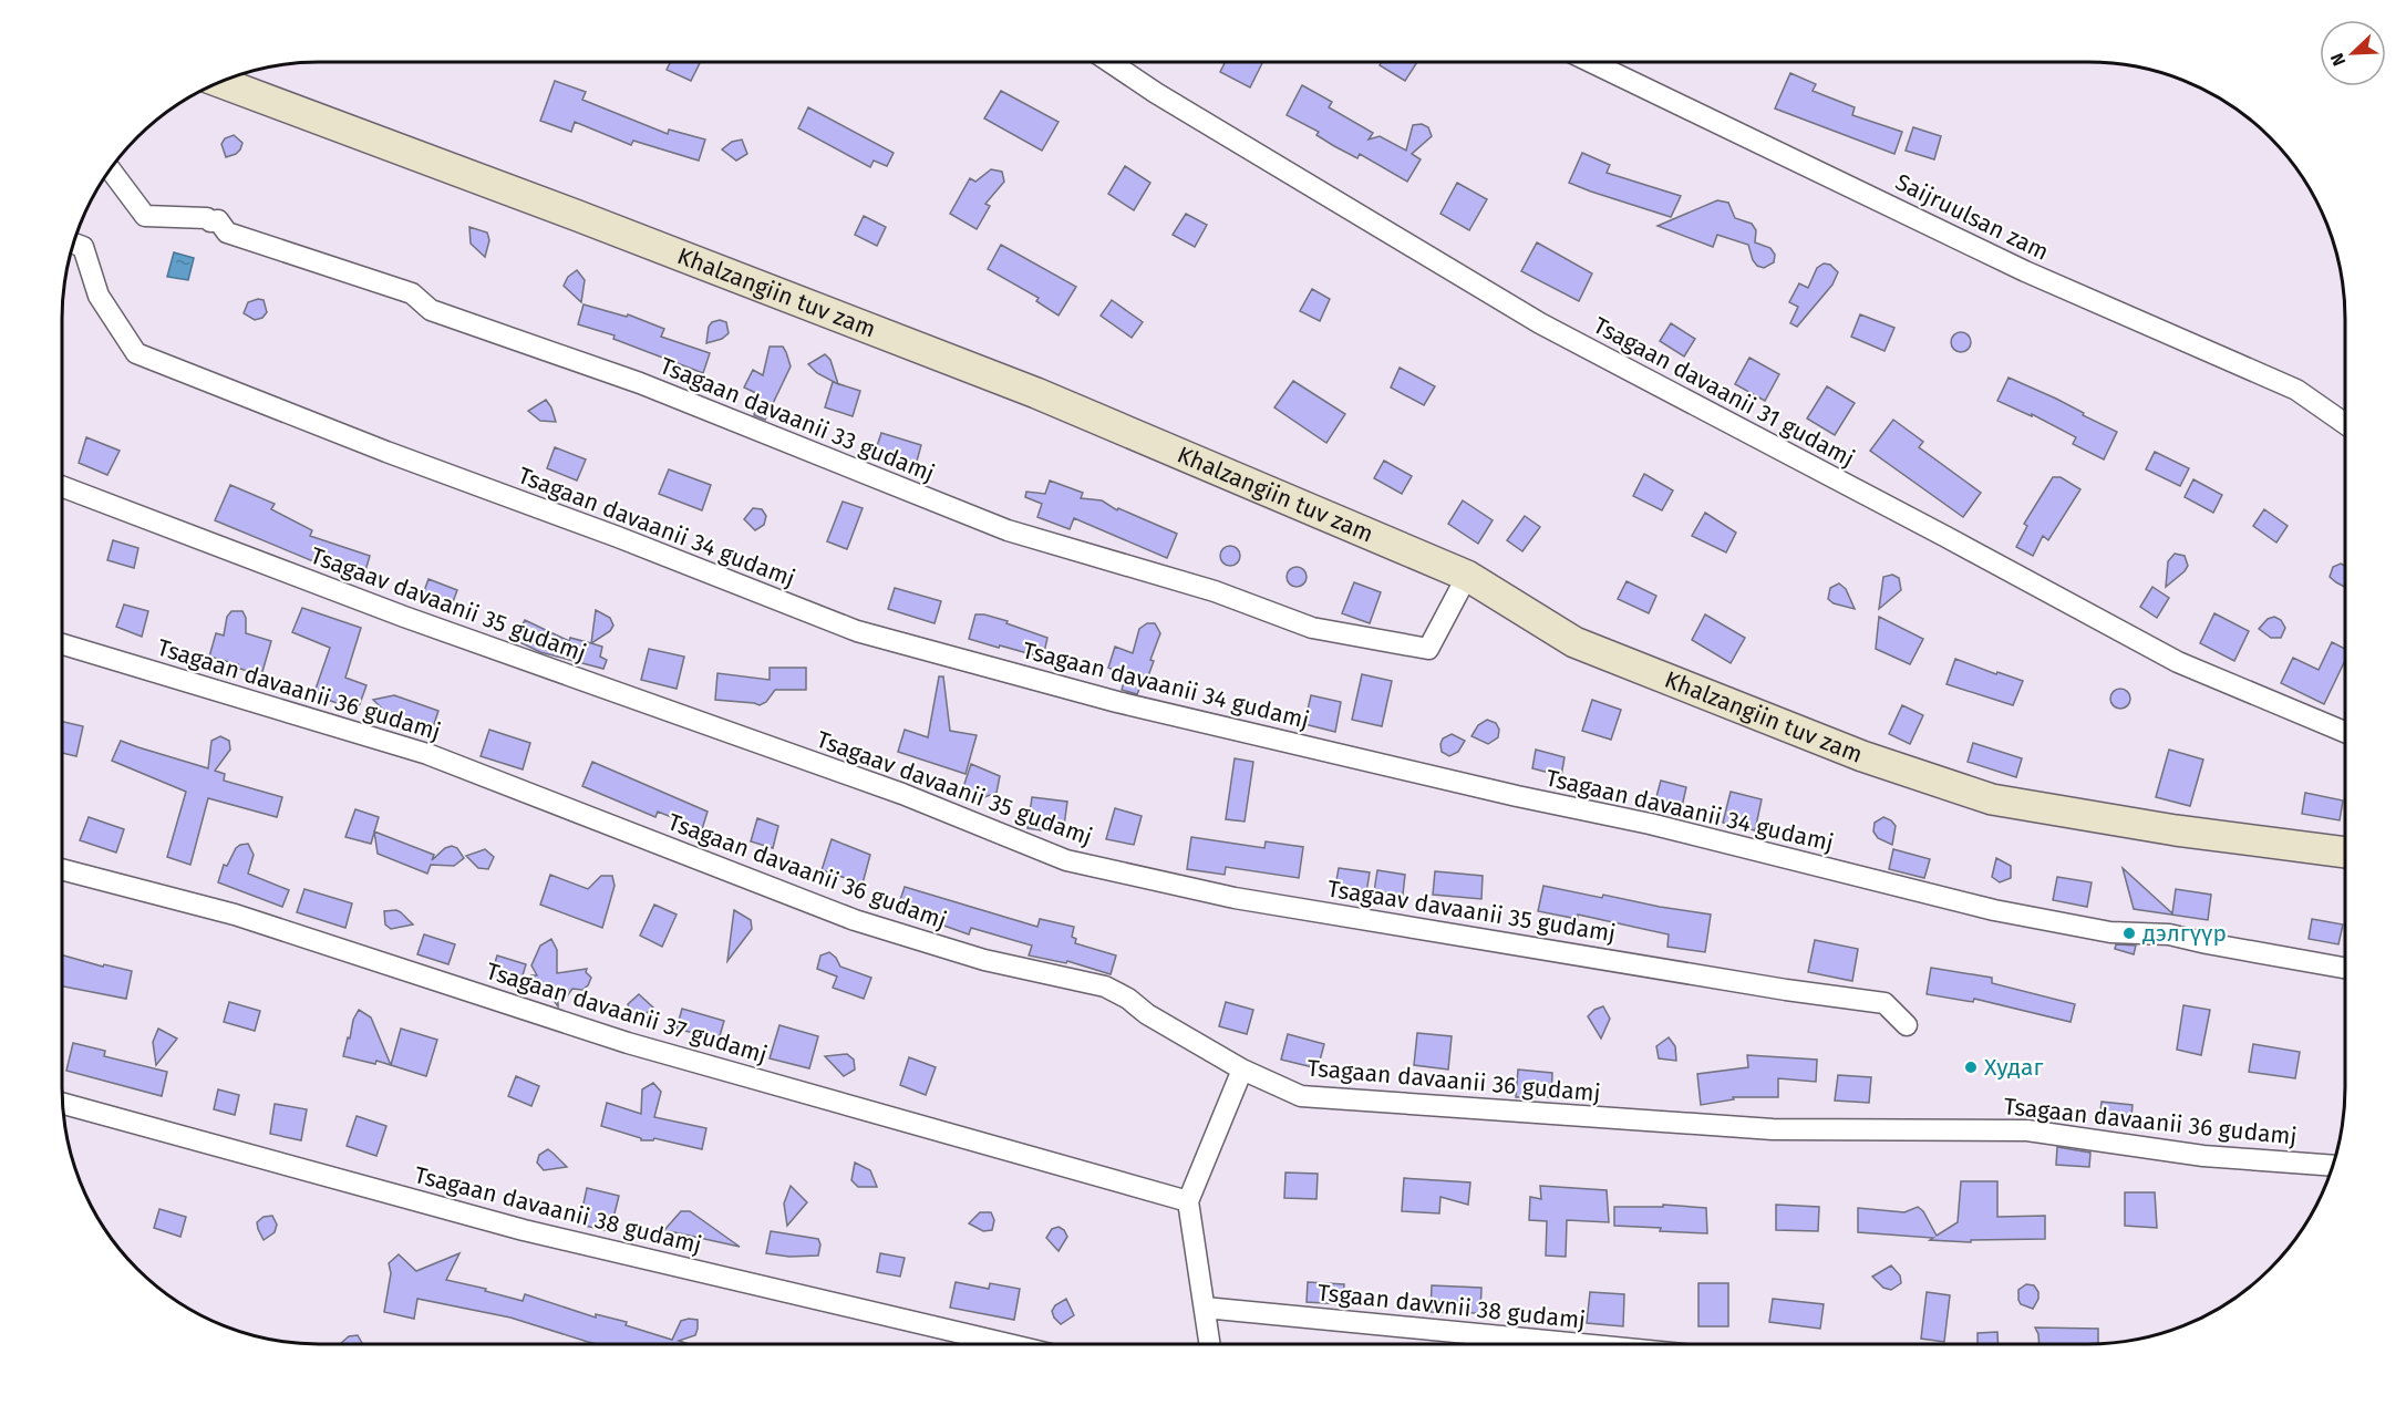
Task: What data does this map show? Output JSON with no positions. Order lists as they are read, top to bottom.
{
  "streets": {
    "street": [
      "Saijruulsan zam",
      "Khalzangiin tuv zam",
      "Tsagaan davaanii 31 gudamj",
      "Tsagaan davaanii 33 gudamj",
      "Tsagaan davaanii 34 gudamj",
      "Tsagaav davaanii 35 gudamj",
      "Tsagaan davaanii 36 gudamj",
      "Tsagaan davaanii 37 gudamj",
      "Tsagaan davaanii 38 gudamj",
      "Tsgaan davvnii 38 gudamj"
    ]
  },
  "crossings": [
    ["Khalzangiin tuv zam", "Tsagaan davaanii 33 gudamj"]
  ],
  "places": ["дэлгүүр", "Худаг"],
  "north": "bottom left"
}
